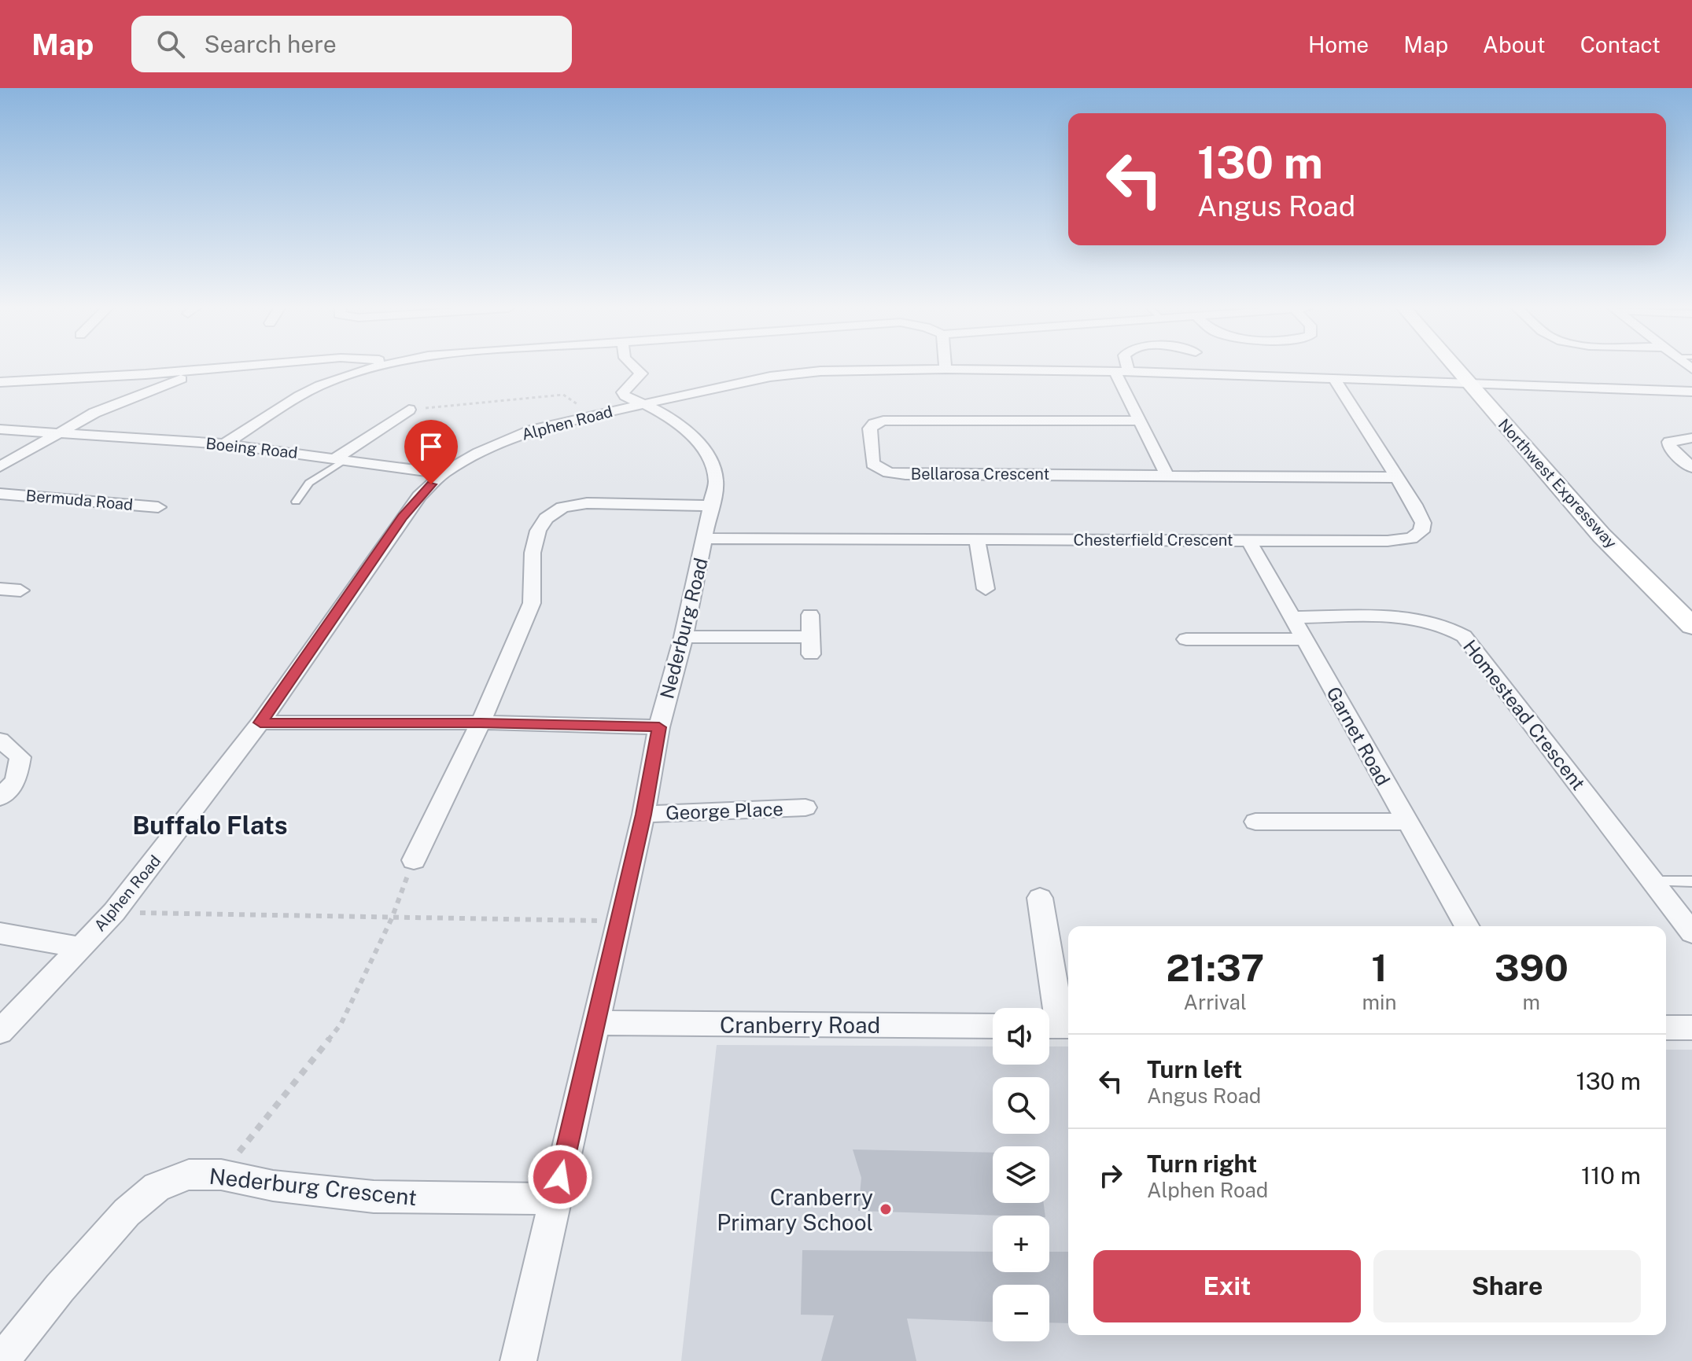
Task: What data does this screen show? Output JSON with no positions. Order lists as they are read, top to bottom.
{
  "streets": {
    "main road": ["Northwest Expressway"],
    "street": [
      "Alphen Road",
      "Boeing Road",
      "Bellarosa Crescent",
      "Bermuda Road",
      "Chesterfield Crescent",
      "Nederburg Road",
      "Homestead Crescent",
      "Garnet Road",
      "George Place",
      "Cranberry Road",
      "Nederburg Crescent"
    ]
  },
  "crossings": [
    ["Alphen Road", "Boeing Road"],
    ["Alphen Road", "Northwest Expressway"],
    ["Alphen Road", "Chesterfield Crescent"],
    ["Alphen Road", "Nederburg Road"],
    ["Bellarosa Crescent", "Chesterfield Crescent"],
    ["Chesterfield Crescent", "Nederburg Road"],
    ["Chesterfield Crescent", "Garnet Road"],
    ["Nederburg Road", "George Place"],
    ["Nederburg Road", "Cranberry Road"],
    ["Nederburg Road", "Nederburg Crescent"],
    ["Homestead Crescent", "Garnet Road"]
  ],
  "districts": ["Buffalo Flats"],
  "places": ["Cranberry Primary School"],
  "page": {
    "header": "Map",
    "search": "Search here",
    "nav": [
      "Home",
      "Map",
      "About",
      "Contact"
    ],
    "turn": ["130 m", "Angus Road"],
    "eta": [
      "21:37",
      "Arrival",
      "1",
      "min",
      "390",
      "m"
    ],
    "map_buttons": ["+", "−"],
    "list": [
      {
        "name": "Turn left",
        "note": "Angus Road",
        "value": "130 m"
      },
      {
        "name": "Turn right",
        "note": "Alphen Road",
        "value": "110 m"
      }
    ],
    "buttons": ["Exit", "Share"]
  }
}
